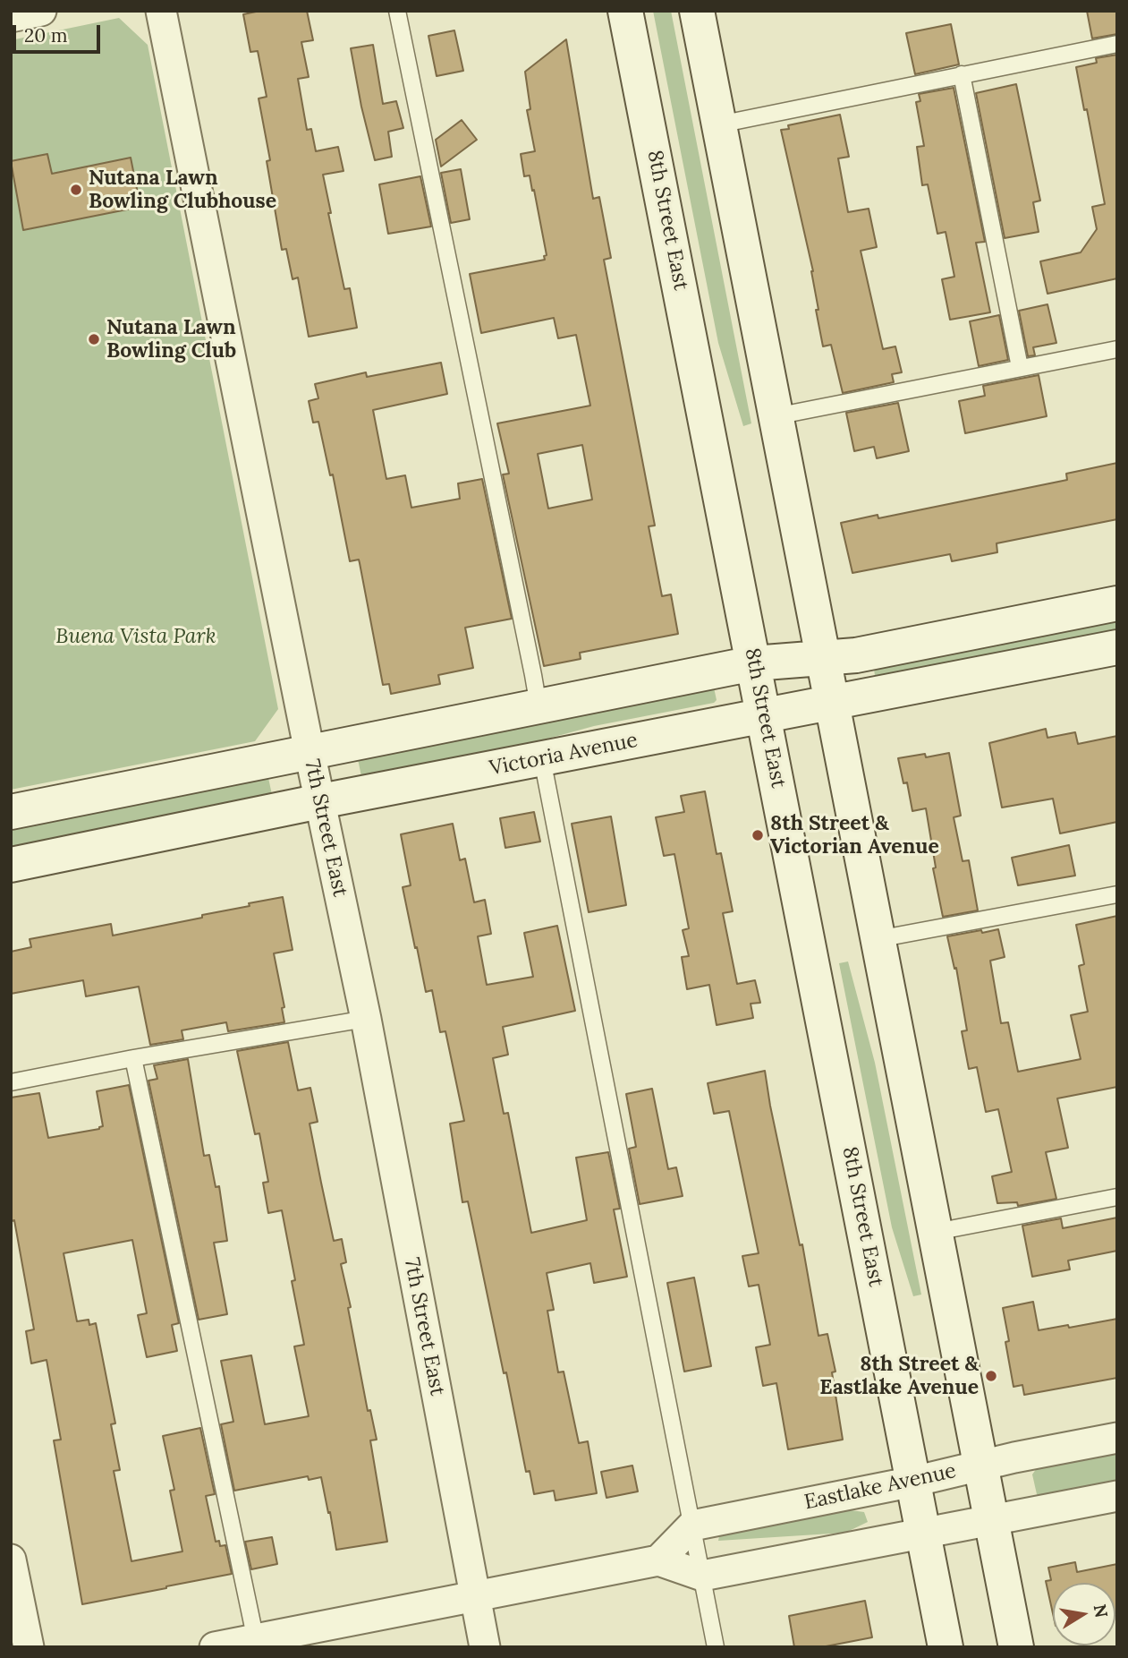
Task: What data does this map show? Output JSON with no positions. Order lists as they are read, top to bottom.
{
  "streets": {
    "main road": ["8th Street East", "Victoria Avenue"],
    "street": ["7th Street East", "Eastlake Avenue"]
  },
  "crossings": [
    ["8th Street East", "Victoria Avenue"],
    ["8th Street East", "Eastlake Avenue"],
    ["Victoria Avenue", "7th Street East"]
  ],
  "parks": ["Buena Vista Park"],
  "places": [
    "Nutana Lawn Bowling Clubhouse",
    "Nutana Lawn Bowling Club",
    "8th Street & Victorian Avenue",
    "8th Street & Eastlake Avenue"
  ],
  "scale_bar": "20 m",
  "north": "right"
}
